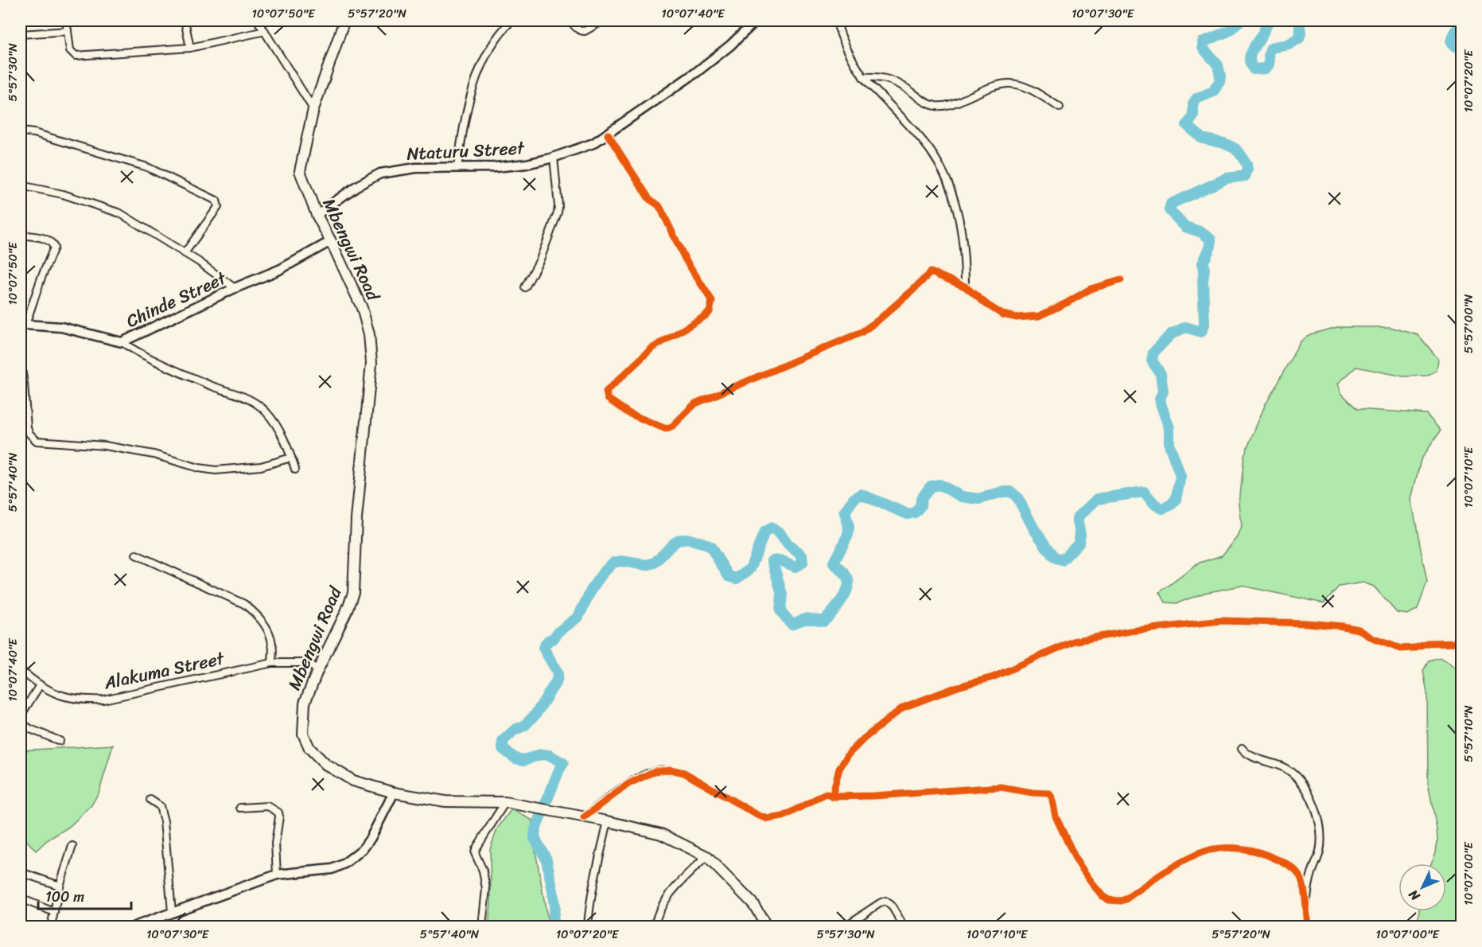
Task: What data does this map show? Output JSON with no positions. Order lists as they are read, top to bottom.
{
  "streets": {
    "main road": ["Mbengwi Road"],
    "street": ["Ntaturu Street", "Chinde Street", "Alakuma Street"]
  },
  "crossings": [
    ["Ntaturu Street", "Mbengwi Road"],
    ["Mbengwi Road", "Chinde Street"],
    ["Mbengwi Road", "Alakuma Street"]
  ],
  "scale_bar": "100 m",
  "north": "bottom left",
  "coordinates": [
    "10°07'50\"E",
    "5°57'20\"N",
    "10°07'40\"E",
    "10°07'30\"E",
    "5°57'30\"N",
    "10°07'20\"E",
    "5°57'00\"N",
    "10°07'10\"E",
    "5°57'40\"N",
    "5°57'10\"N",
    "10°07'00\"E"
  ]
}
